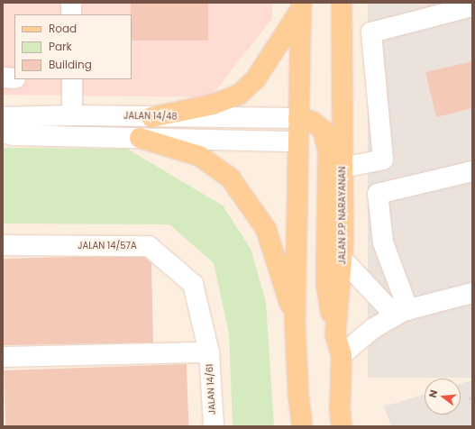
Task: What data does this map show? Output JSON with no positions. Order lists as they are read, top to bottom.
{
  "streets": {
    "main road": ["JALAN P.P NARAYANAN"],
    "street": ["JALAN 14/48", "JALAN 14/57A", "JALAN 14/61"]
  },
  "crossings": [
    ["JALAN 14/57A", "JALAN 14/61"]
  ],
  "legend": ["Road", "Park", "Building"],
  "north": "left"
}
